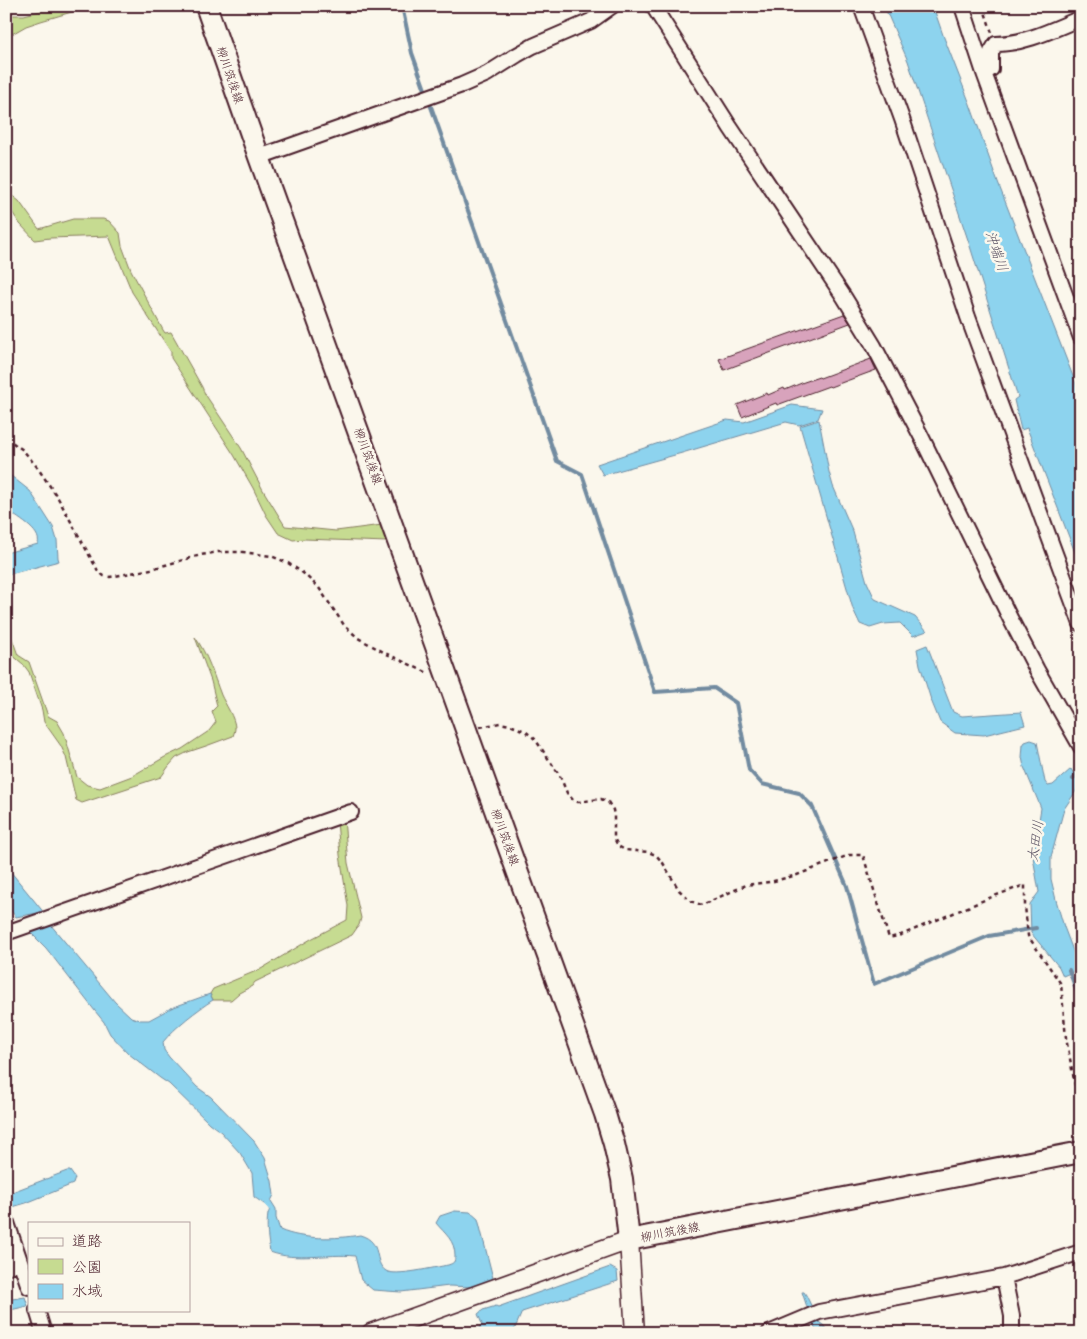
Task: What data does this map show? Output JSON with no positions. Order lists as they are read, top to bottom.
{
  "streets": {
    "main road": ["柳川筑後線"]
  },
  "water": ["沖端川", "太田川"],
  "legend": ["道路", "公園", "水域"]
}
